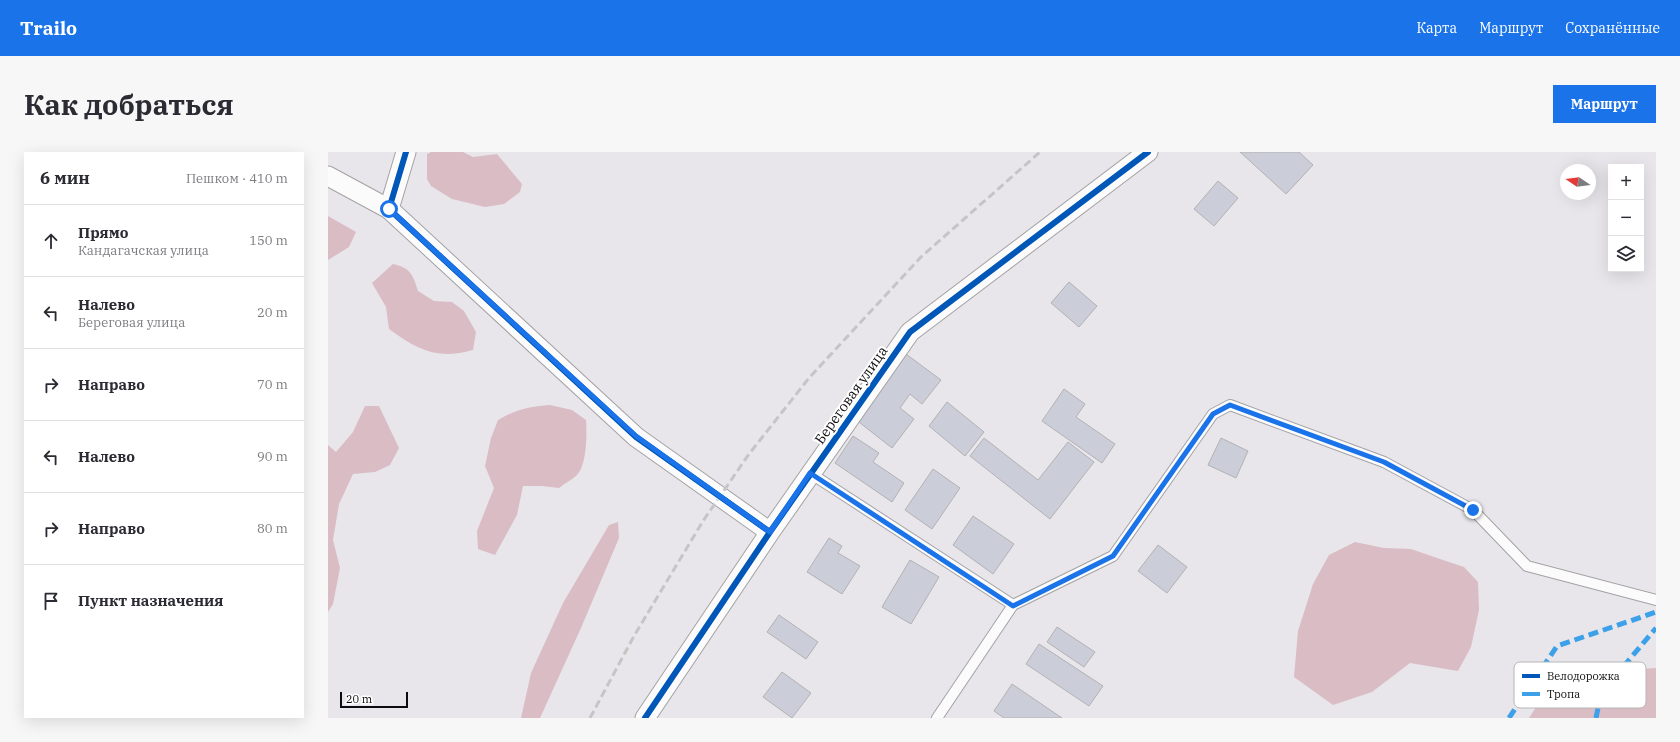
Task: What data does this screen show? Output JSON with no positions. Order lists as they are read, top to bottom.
{
  "streets": {
    "street": ["Береговая улица"]
  },
  "legend": ["Велодорожка", "Тропа"],
  "scale_bar": "20 m",
  "north": "left",
  "page": {
    "header": "Trailo",
    "nav": ["Карта", "Маршрут", "Сохранённые"],
    "buttons": "Маршрут",
    "title": "Как добраться",
    "heading": ["6 мин", "Пешком · 410 m"],
    "map_buttons": ["+", "−"],
    "list": [
      ["Прямо", "Кандагачская улица", "150 m"],
      ["Налево", "Береговая улица", "20 m"],
      ["Направо", "70 m"],
      ["Налево", "90 m"],
      ["Направо", "80 m"],
      "Пункт назначения"
    ],
    "scale": "20 m"
  }
}
